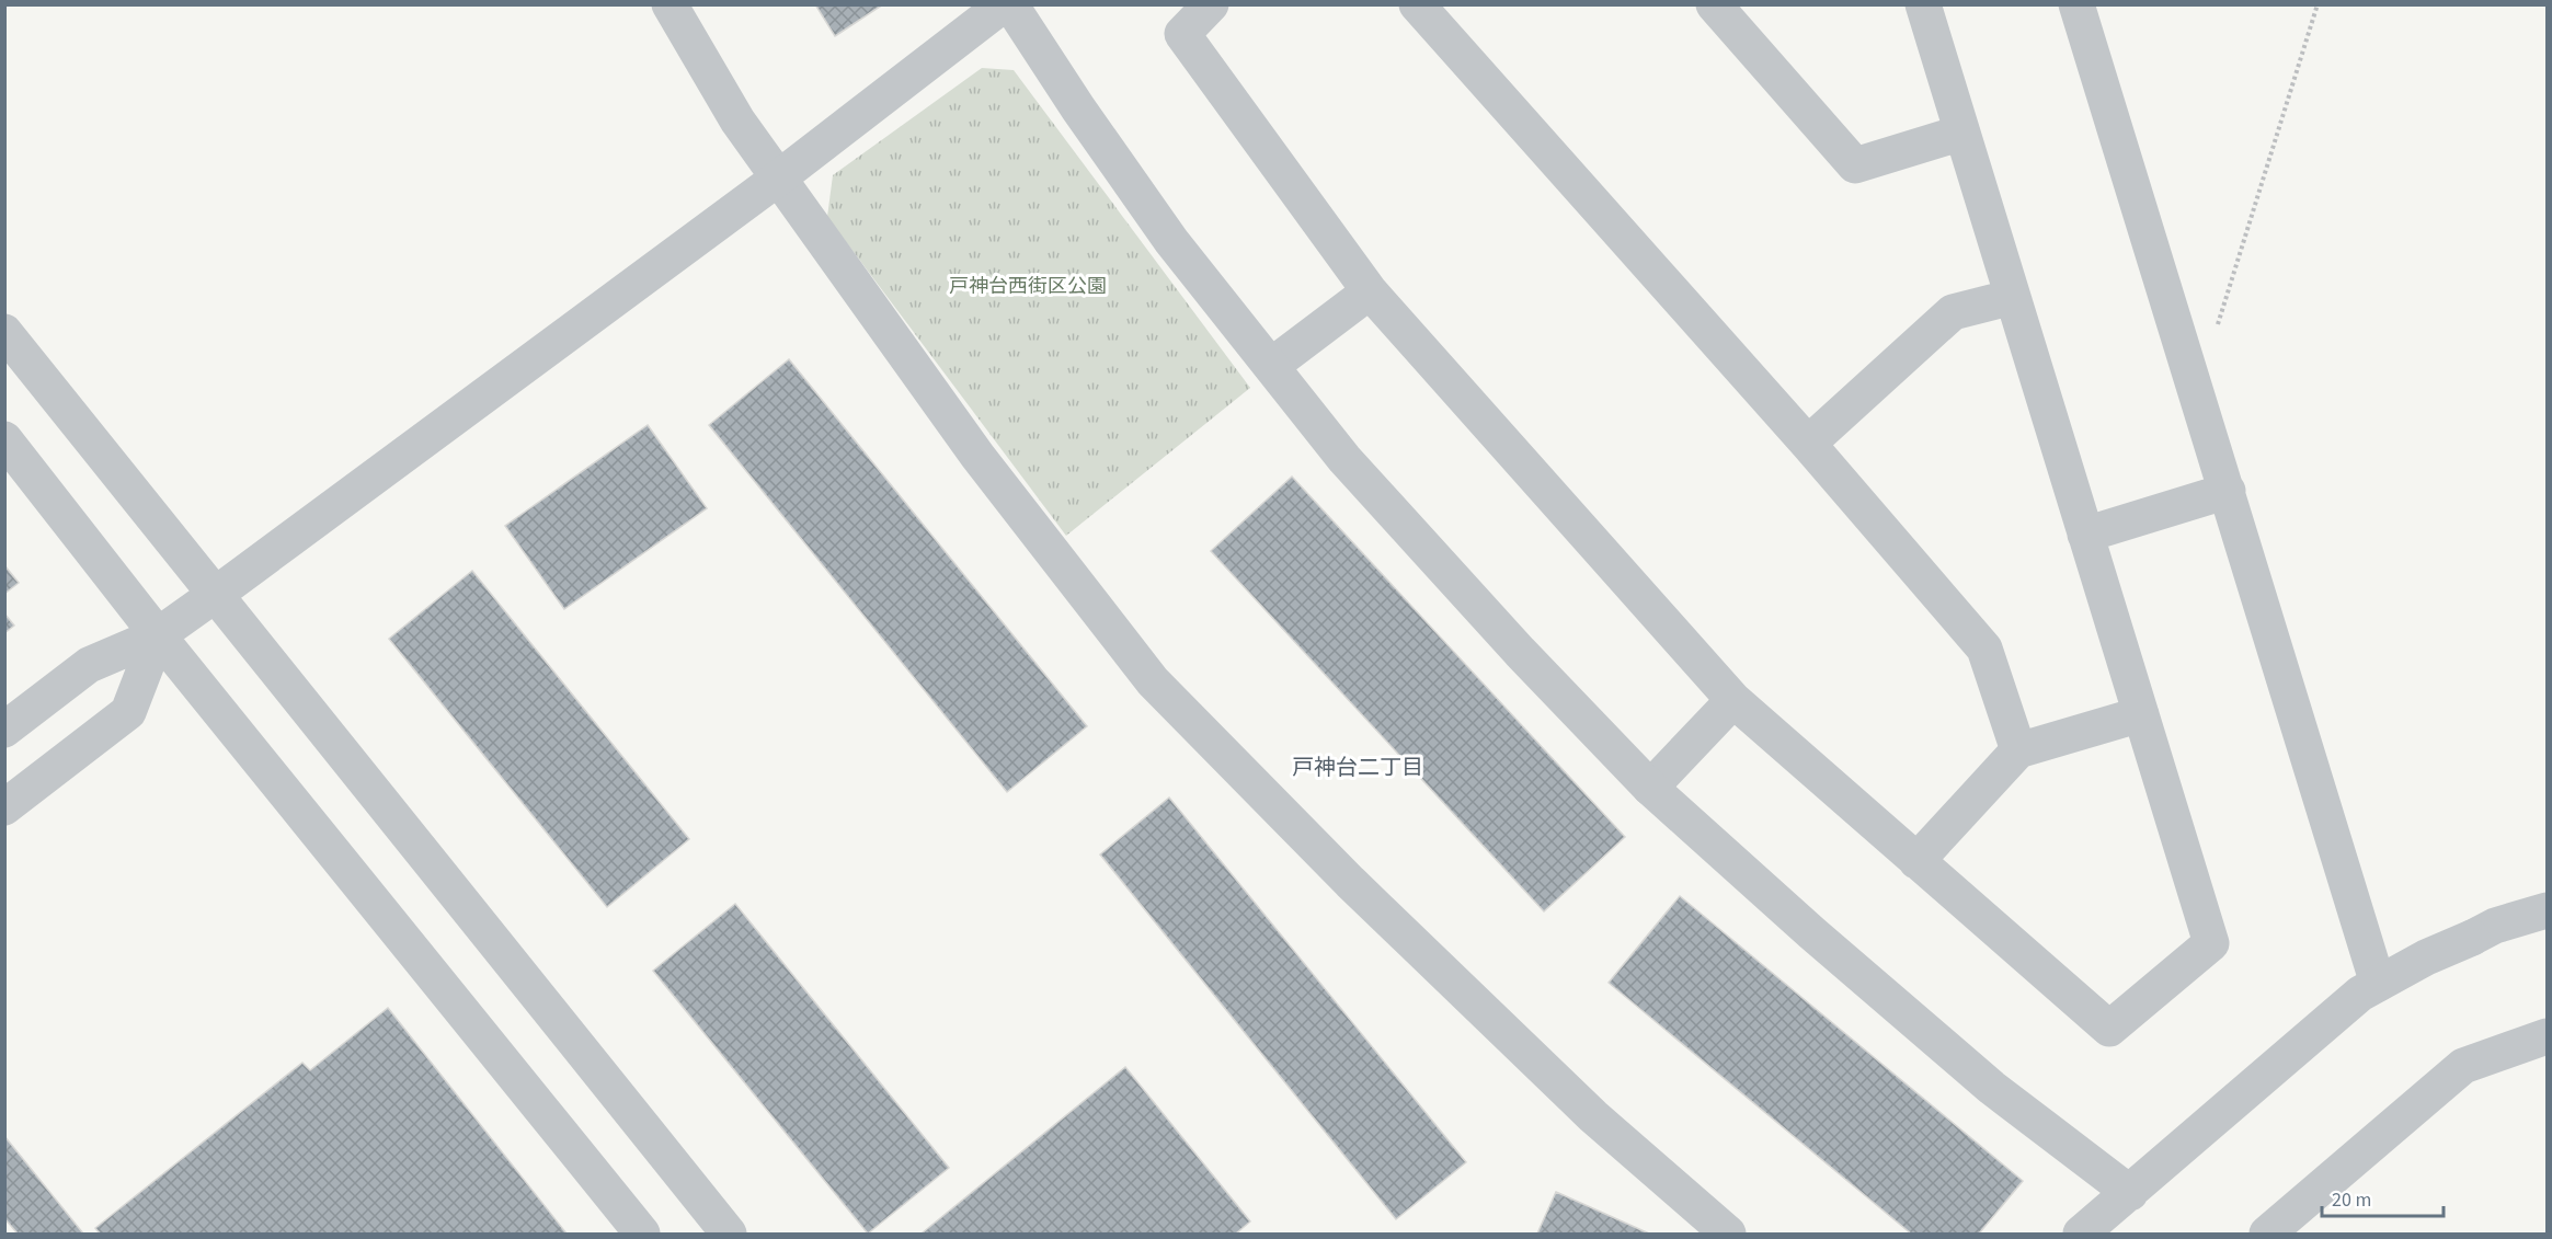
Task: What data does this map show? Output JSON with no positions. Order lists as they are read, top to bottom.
{
  "districts": ["戸神台二丁目"],
  "parks": ["戸神台西街区公園"],
  "scale_bar": "20 m"
}
